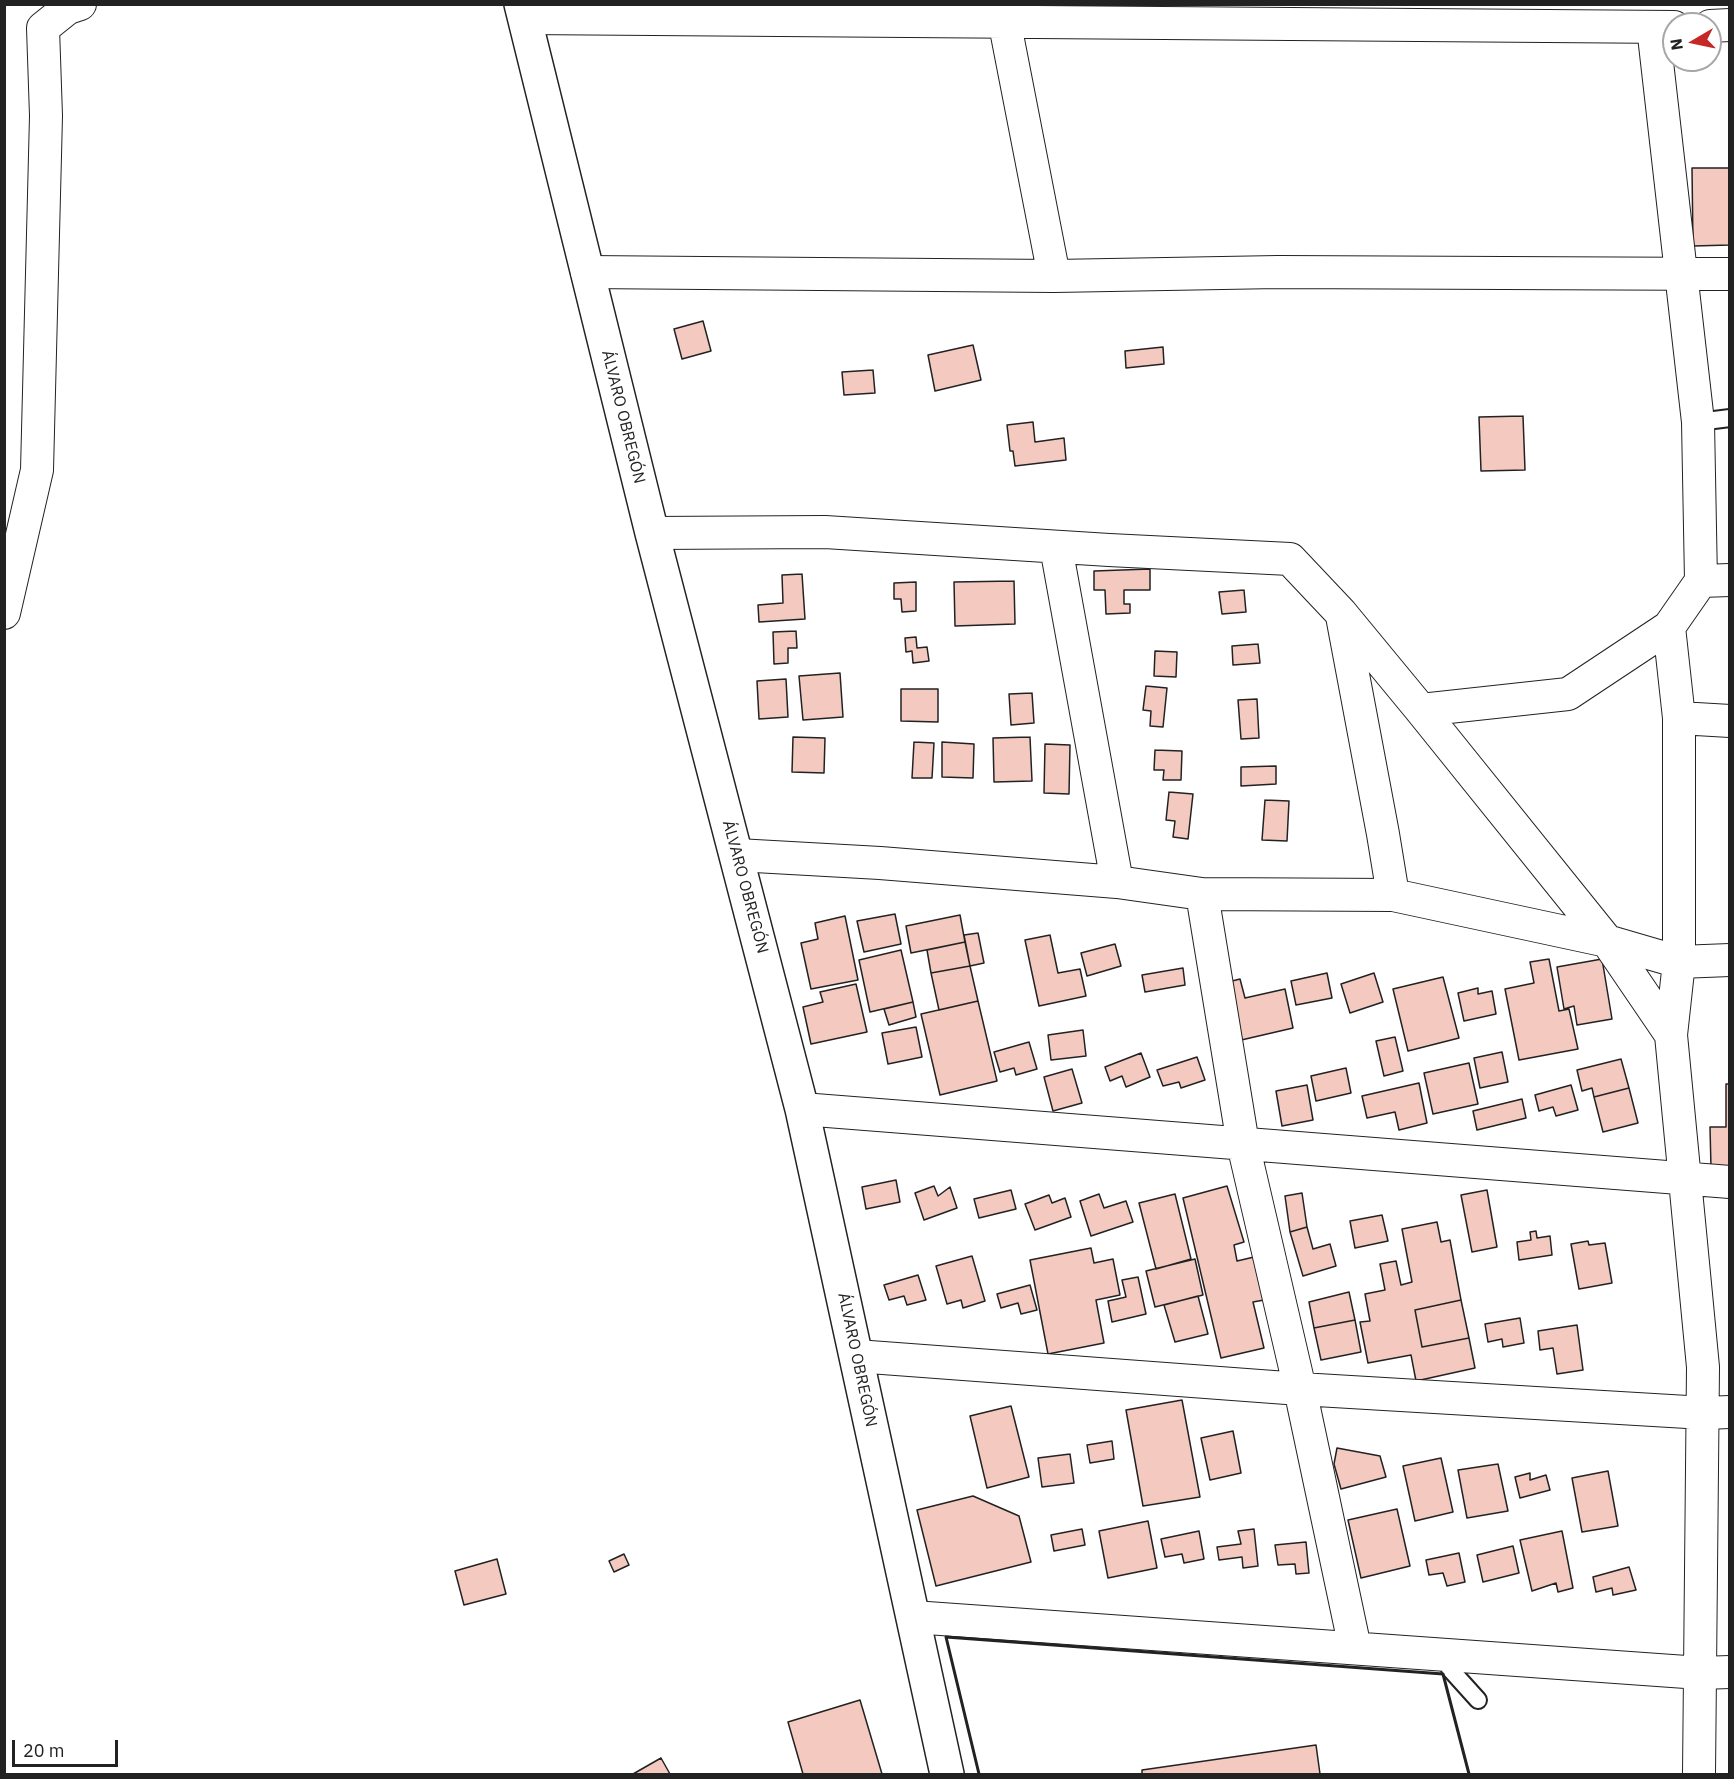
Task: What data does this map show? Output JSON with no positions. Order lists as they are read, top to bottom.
{
  "streets": {
    "street": ["ÁLVARO OBREGÓN"]
  },
  "scale_bar": "20 m",
  "north": "left"
}
